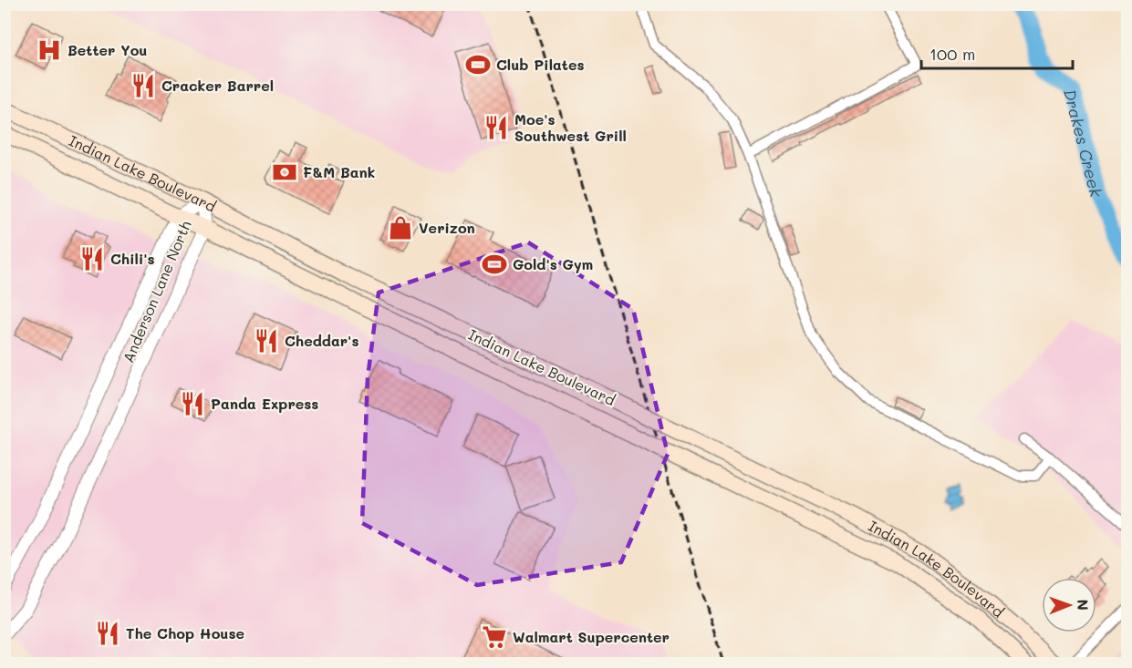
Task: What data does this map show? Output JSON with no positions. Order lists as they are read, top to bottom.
{
  "streets": {
    "main road": ["Indian Lake Boulevard"],
    "street": ["Anderson Lane North"]
  },
  "crossings": [
    ["Indian Lake Boulevard", "Anderson Lane North"]
  ],
  "water": ["Drakes Creek"],
  "places": {
    "hospital": ["Better You"],
    "sports": ["Club Pilates", "Gold's Gym"],
    "restaurant": [
      "Cracker Barrel",
      "Moe's Southwest Grill",
      "Chili's",
      "Cheddar's",
      "Panda Express",
      "The Chop House"
    ],
    "bank": ["F&M Bank"],
    "shop": ["Verizon"],
    "supermarket": ["Walmart Supercenter"]
  },
  "scale_bar": "100 m",
  "north": "right"
}
